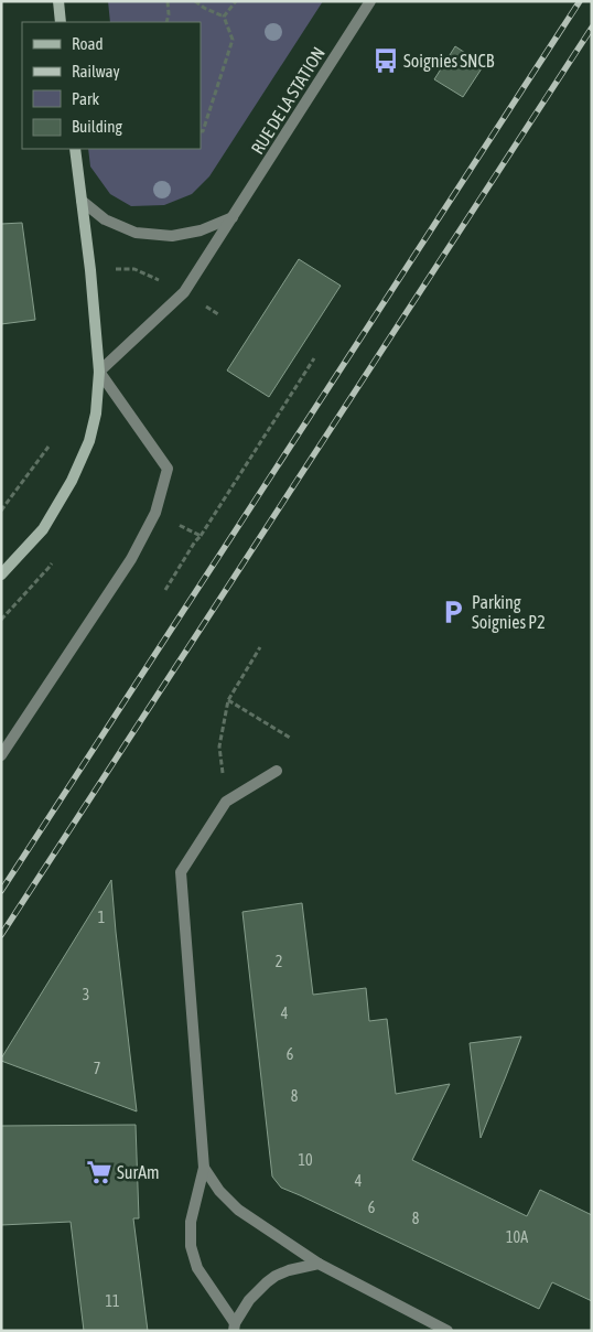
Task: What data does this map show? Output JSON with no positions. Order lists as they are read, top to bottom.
{
  "streets": {
    "street": ["RUE DE LA STATION"]
  },
  "places": {
    "bus stop": ["Soignies SNCB"],
    "parking": ["Parking Soignies P2"],
    "supermarket": ["SurAm"]
  },
  "house_numbers": [
    "1",
    "2",
    "3",
    "4",
    "6",
    "7",
    "8",
    "10",
    "4",
    "6",
    "8",
    "10A",
    "11"
  ],
  "legend": [
    "Road",
    "Railway",
    "Park",
    "Building"
  ]
}
